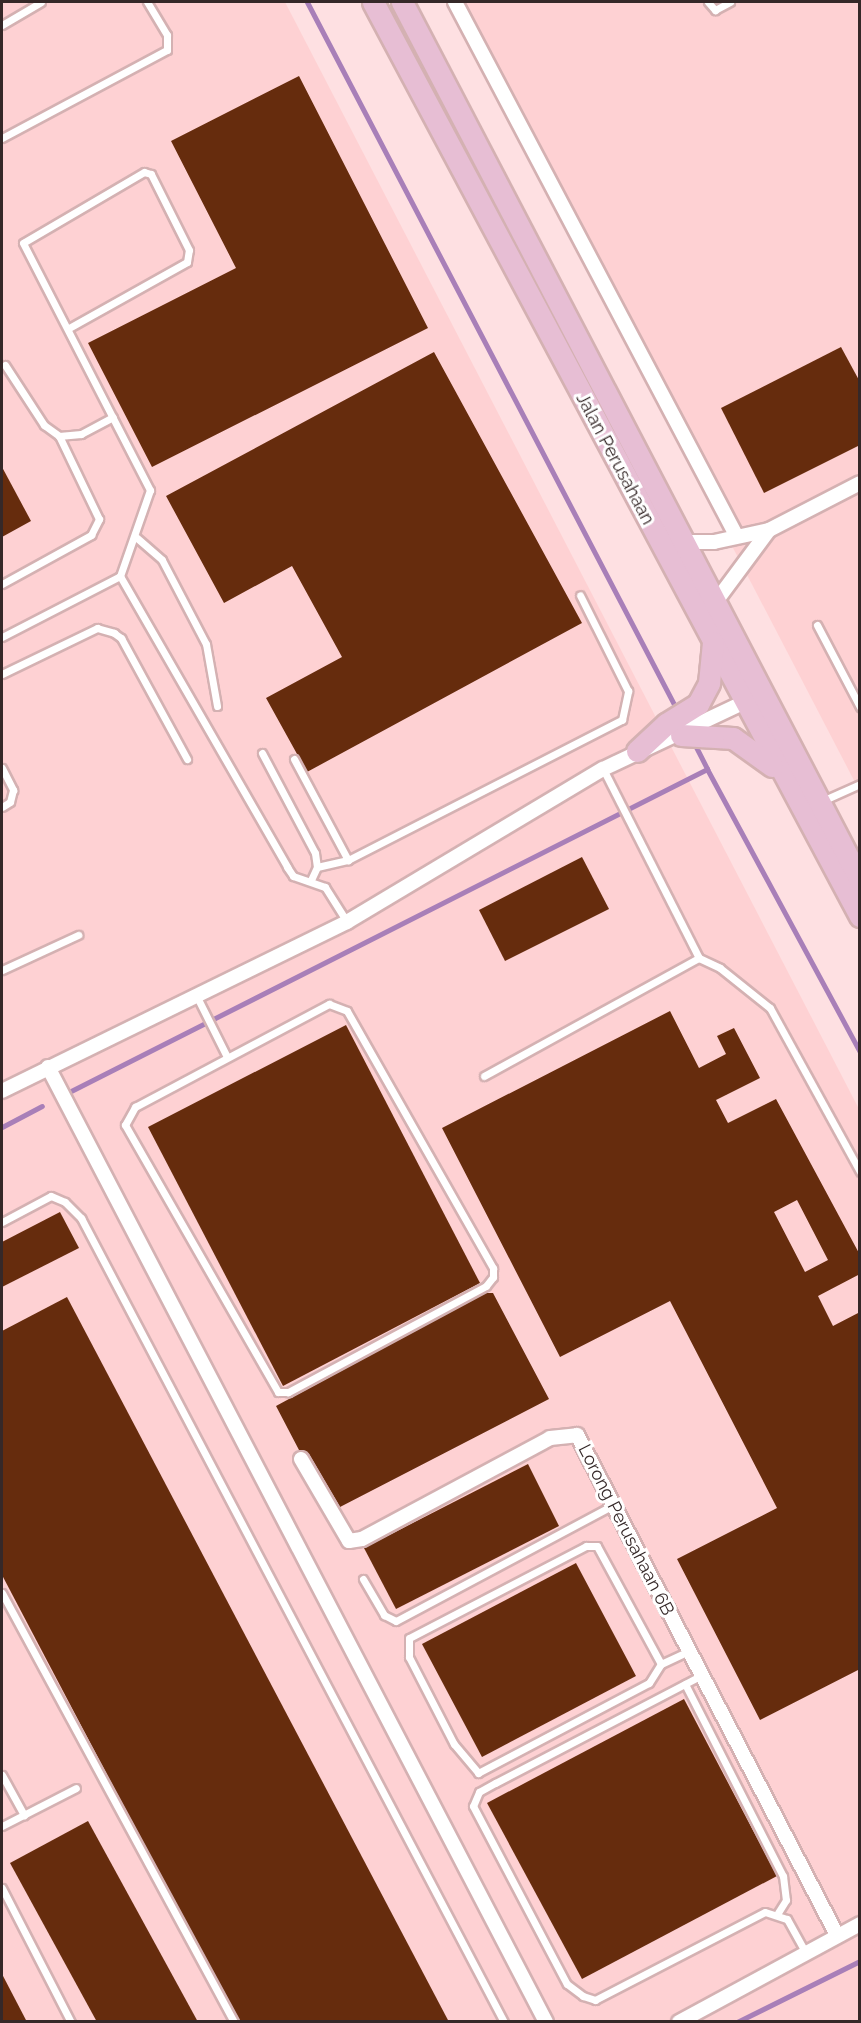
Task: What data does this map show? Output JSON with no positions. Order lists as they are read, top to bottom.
{
  "streets": {
    "main road": ["Jalan Perusahaan"],
    "street": ["Lorong Perusahaan 6B"]
  }
}
